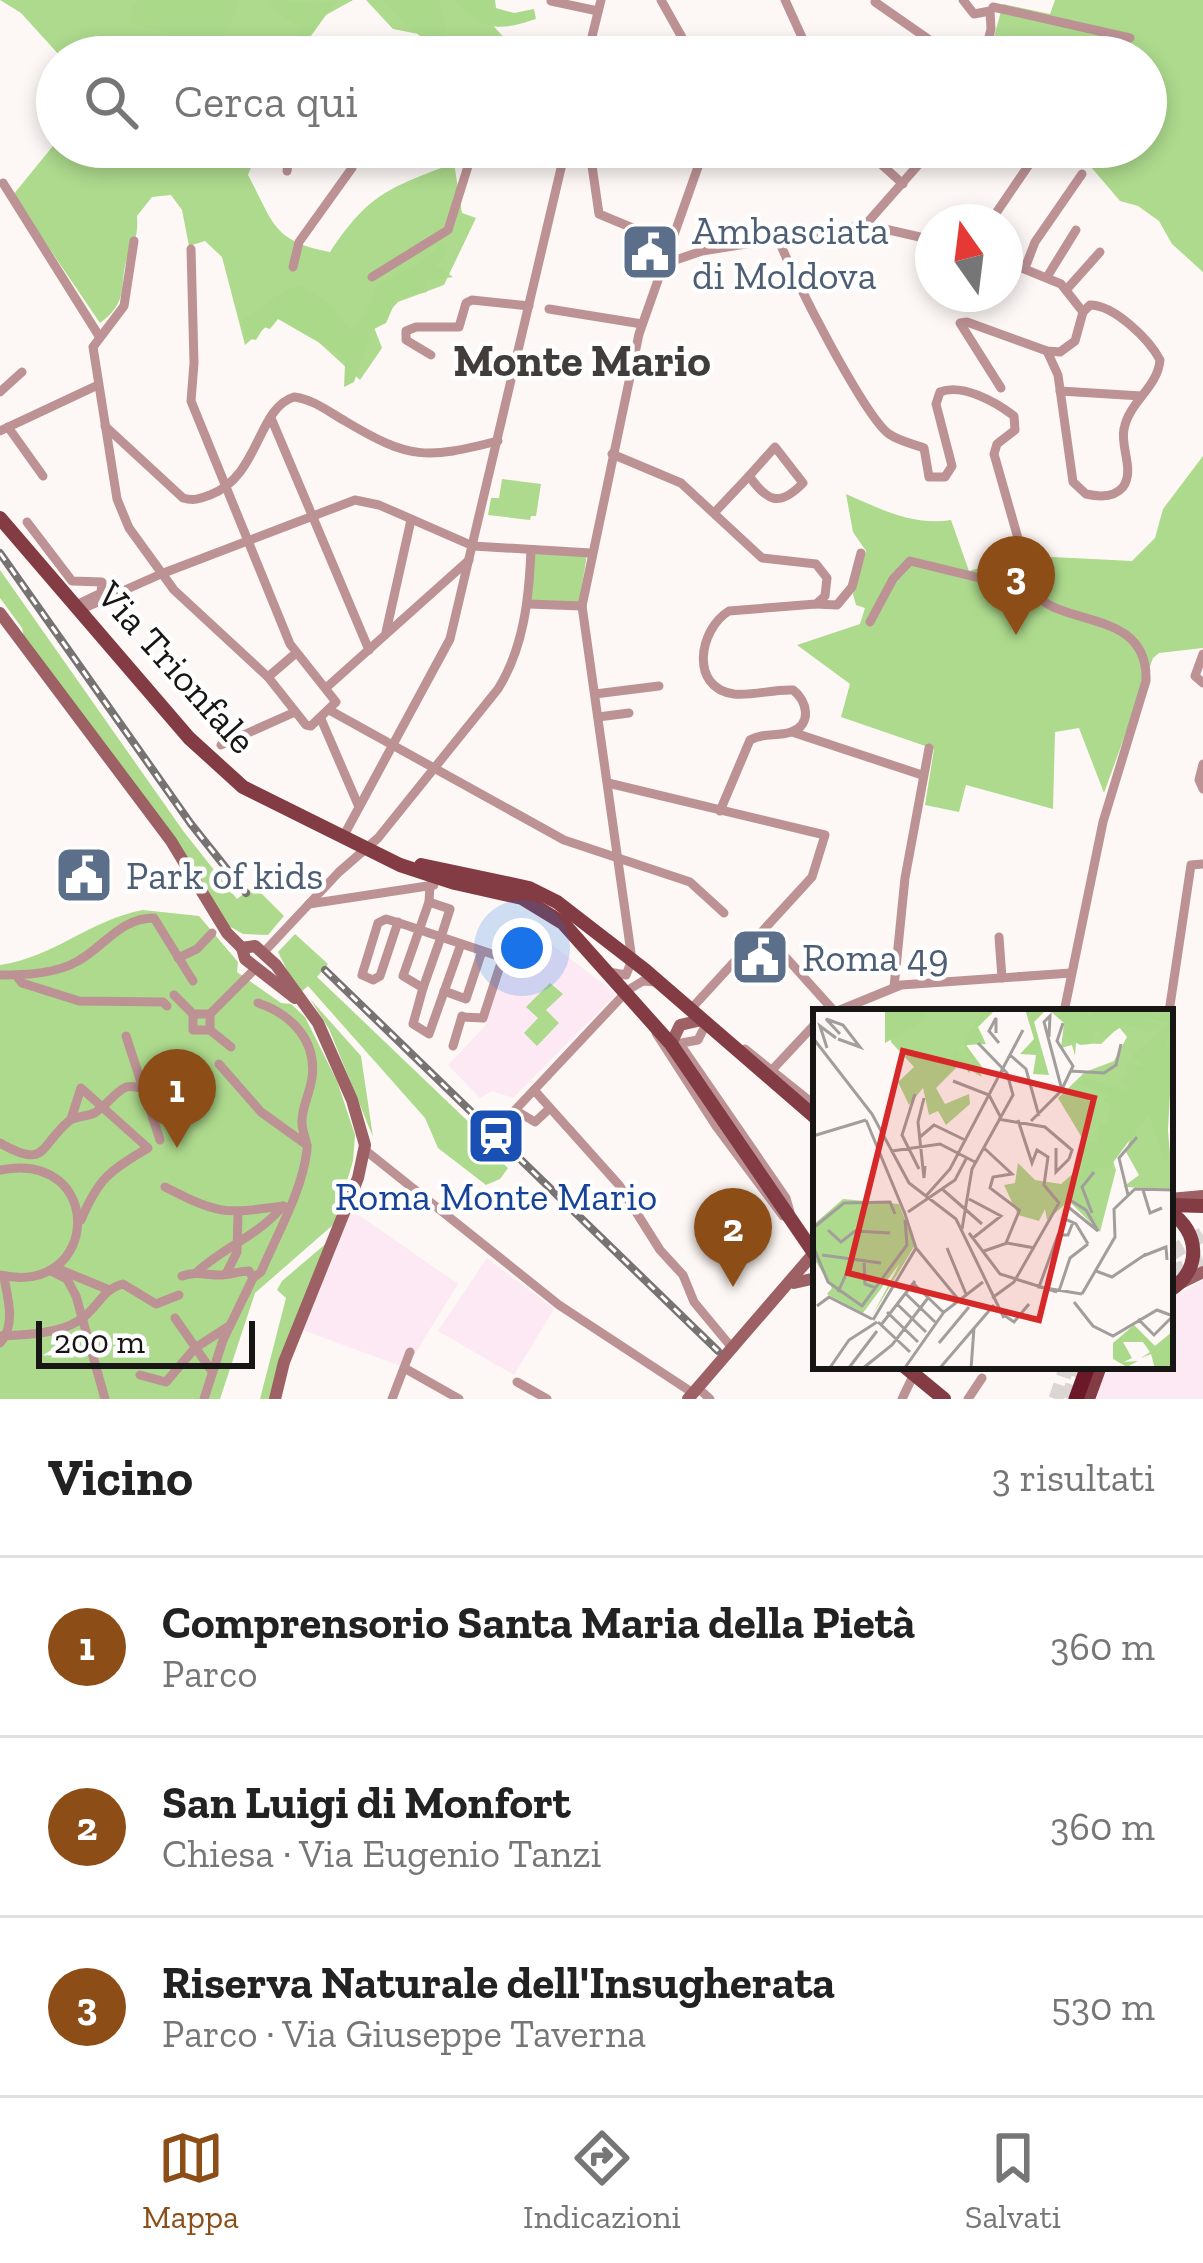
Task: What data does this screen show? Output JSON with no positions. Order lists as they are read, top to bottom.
{
  "streets": {
    "main road": ["Via Trionfale"]
  },
  "districts": ["Monte Mario"],
  "places": {
    "public building": ["Ambasciata di Moldova", "Park of kids", "Roma 49"],
    "station": ["Roma Monte Mario"]
  },
  "scale_bar": "200 m",
  "north": "top",
  "page": {
    "search": "Cerca qui",
    "pins": ["3", "1", "2"],
    "scale": "200 m",
    "heading": ["Vicino", "3 risultati"],
    "list": [
      {
        "mark": "1",
        "name": "Comprensorio Santa Maria della Pietà",
        "note": "Parco",
        "value": "360 m"
      },
      {
        "mark": "2",
        "name": "San Luigi di Monfort",
        "note": "Chiesa · Via Eugenio Tanzi",
        "value": "360 m"
      },
      {
        "mark": "3",
        "name": "Riserva Naturale dell'Insugherata",
        "note": "Parco · Via Giuseppe Taverna",
        "value": "530 m"
      }
    ],
    "nav": ["Mappa", "Indicazioni", "Salvati"]
  }
}
